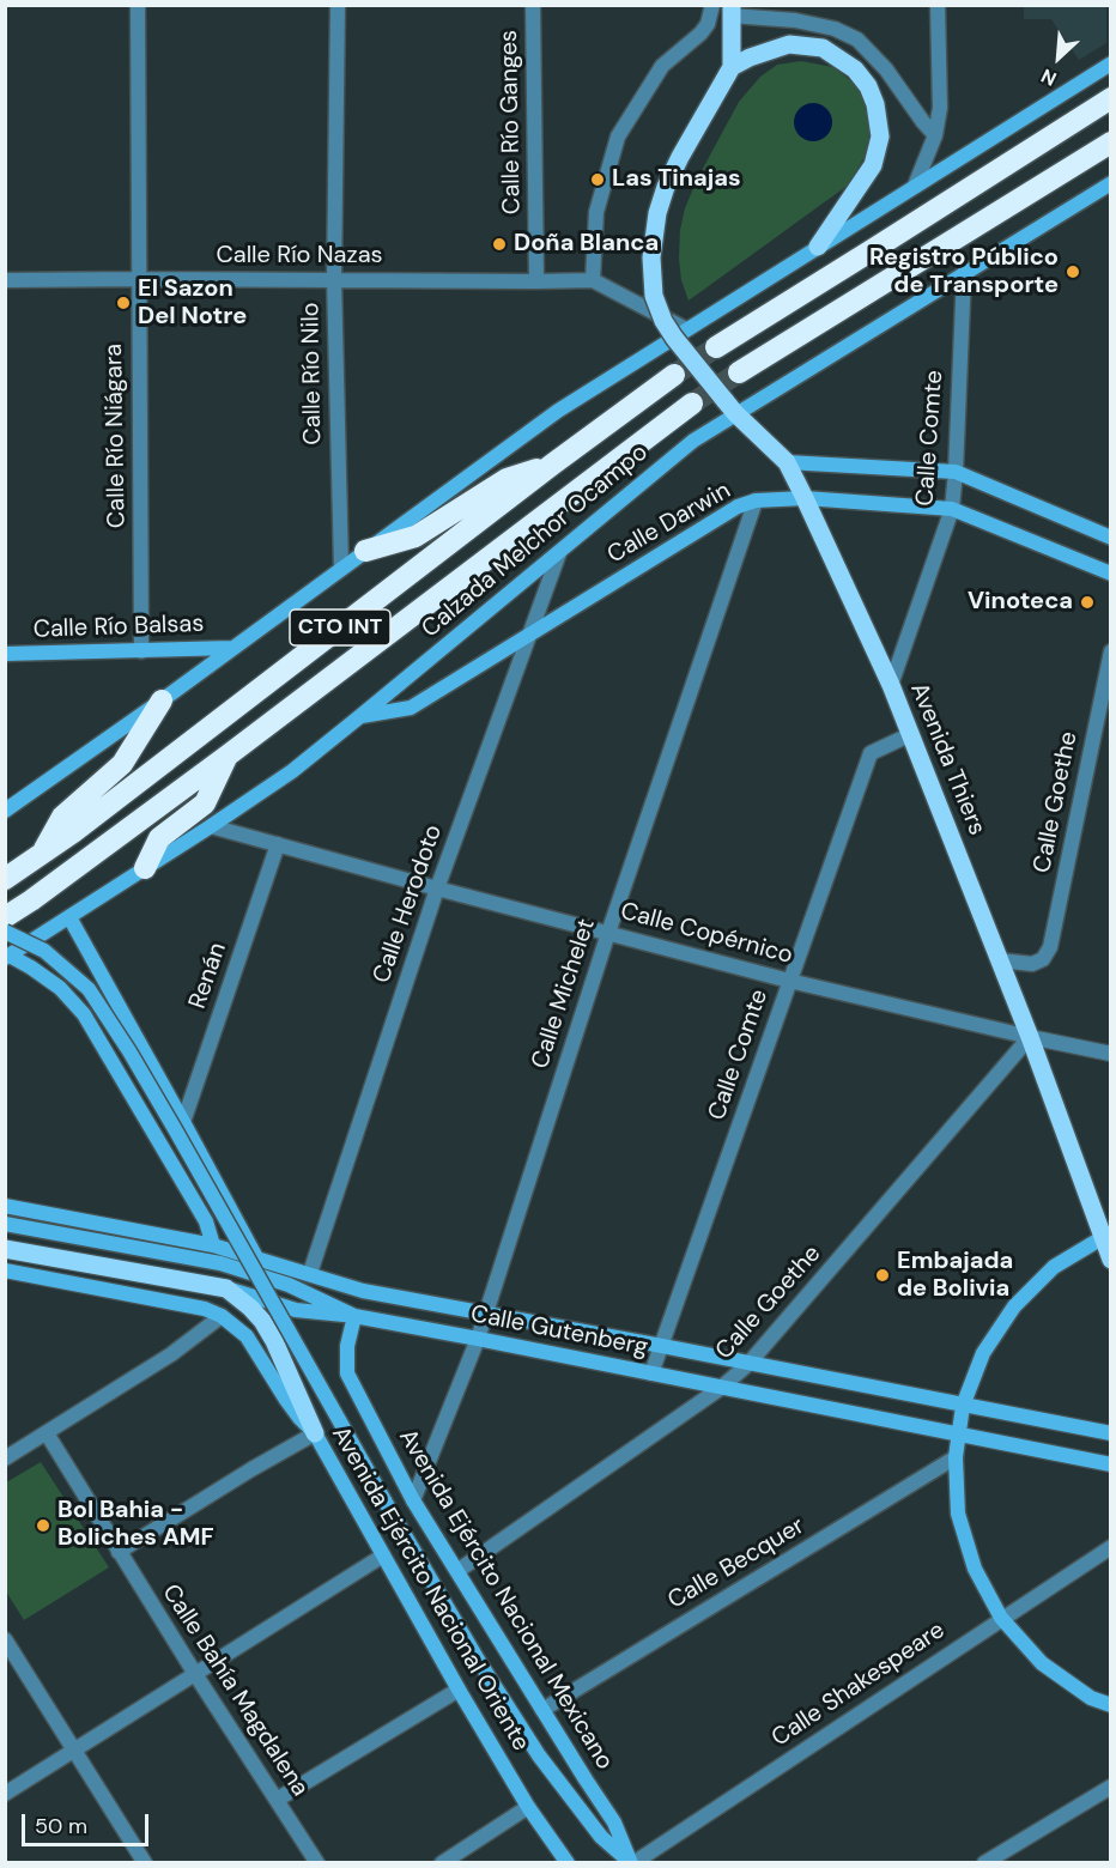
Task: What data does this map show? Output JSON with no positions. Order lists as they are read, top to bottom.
{
  "streets": {
    "highway": ["CTO INT"],
    "main road": [
      "Calle Darwin",
      "Calzada Melchor Ocampo",
      "Calle Río Balsas",
      "Avenida Thiers",
      "Calle Gutenberg",
      "Avenida Ejército Nacional Oriente",
      "Avenida Ejército Nacional Mexicano"
    ],
    "street": [
      "Calle Río Ganges",
      "Calle Río Nazas",
      "Calle Río Nilo",
      "Calle Río Niágara",
      "Calle Comte",
      "Calle Goethe",
      "Calle Herodoto",
      "Calle Copérnico",
      "Renán",
      "Calle Michelet",
      "Calle Becquer",
      "Calle Shakespeare",
      "Calle Bahía Magdalena"
    ]
  },
  "crossings": [
    ["Calle Río Ganges", "Calle Río Nazas"],
    ["Calle Río Nazas", "Calle Río Nilo"],
    ["Calle Río Nazas", "Calle Río Niágara"],
    ["Calle Río Nilo", "CTO INT"],
    ["Calle Río Niágara", "Calle Río Balsas"],
    ["Calle Comte", "Calle Darwin"],
    ["Calle Comte", "Calzada Melchor Ocampo"],
    ["Calle Comte", "Avenida Thiers"],
    ["Calle Comte", "Calle Copérnico"],
    ["Calle Comte", "Calle Gutenberg"],
    ["Calle Darwin", "Calzada Melchor Ocampo"],
    ["Calle Darwin", "Avenida Thiers"],
    ["Calle Darwin", "Calle Herodoto"],
    ["Calle Darwin", "Calle Michelet"],
    ["Calzada Melchor Ocampo", "Avenida Thiers"],
    ["Calzada Melchor Ocampo", "Calle Herodoto"],
    ["Calzada Melchor Ocampo", "Calle Copérnico"],
    ["Calle Río Balsas", "CTO INT"],
    ["Avenida Thiers", "Calle Goethe"],
    ["Avenida Thiers", "Calle Copérnico"],
    ["Calle Goethe", "Calle Copérnico"],
    ["Calle Goethe", "Calle Gutenberg"],
    ["Calle Goethe", "Avenida Ejército Nacional Mexicano"],
    ["Calle Herodoto", "Calle Copérnico"],
    ["Calle Herodoto", "Calle Gutenberg"],
    ["Calle Copérnico", "Renán"],
    ["Calle Copérnico", "Calle Michelet"],
    ["Calle Michelet", "Calle Gutenberg"],
    ["Calle Michelet", "Avenida Ejército Nacional Mexicano"],
    ["Calle Gutenberg", "Avenida Ejército Nacional Mexicano"],
    ["Calle Becquer", "Avenida Ejército Nacional Mexicano"],
    ["Avenida Ejército Nacional Mexicano", "Calle Shakespeare"]
  ],
  "places": [
    "Las Tinajas",
    "Doña Blanca",
    "Registro Público de Transporte",
    "El Sazon Del Notre",
    "Vinoteca",
    "Embajada de Bolivia",
    "Bol Bahia - Boliches AMF"
  ],
  "scale_bar": "50 m",
  "north": "bottom left"
}
